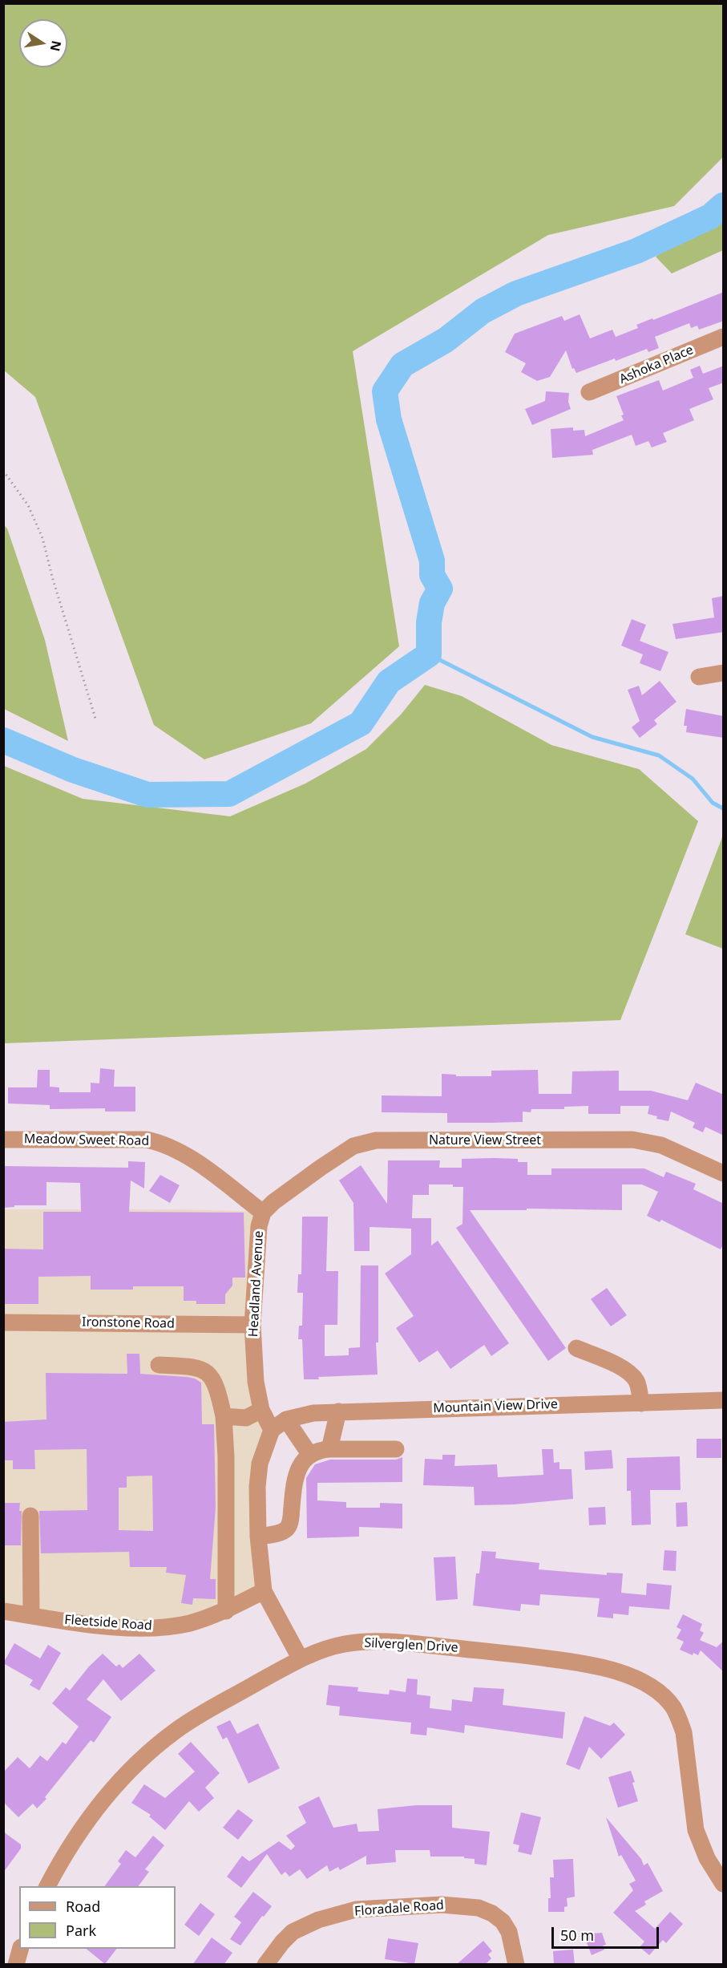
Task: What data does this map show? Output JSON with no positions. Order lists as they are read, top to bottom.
{
  "streets": {
    "street": [
      "Ashoka Place",
      "Meadow Sweet Road",
      "Nature View Street",
      "Headland Avenue",
      "Ironstone Road",
      "Mountain View Drive",
      "Fleetside Road",
      "Silverglen Drive",
      "Floradale Road"
    ]
  },
  "crossings": [
    ["Meadow Sweet Road", "Nature View Street"],
    ["Meadow Sweet Road", "Headland Avenue"],
    ["Nature View Street", "Headland Avenue"],
    ["Headland Avenue", "Ironstone Road"],
    ["Headland Avenue", "Mountain View Drive"]
  ],
  "legend": ["Road", "Park"],
  "scale_bar": "50 m",
  "north": "right"
}
